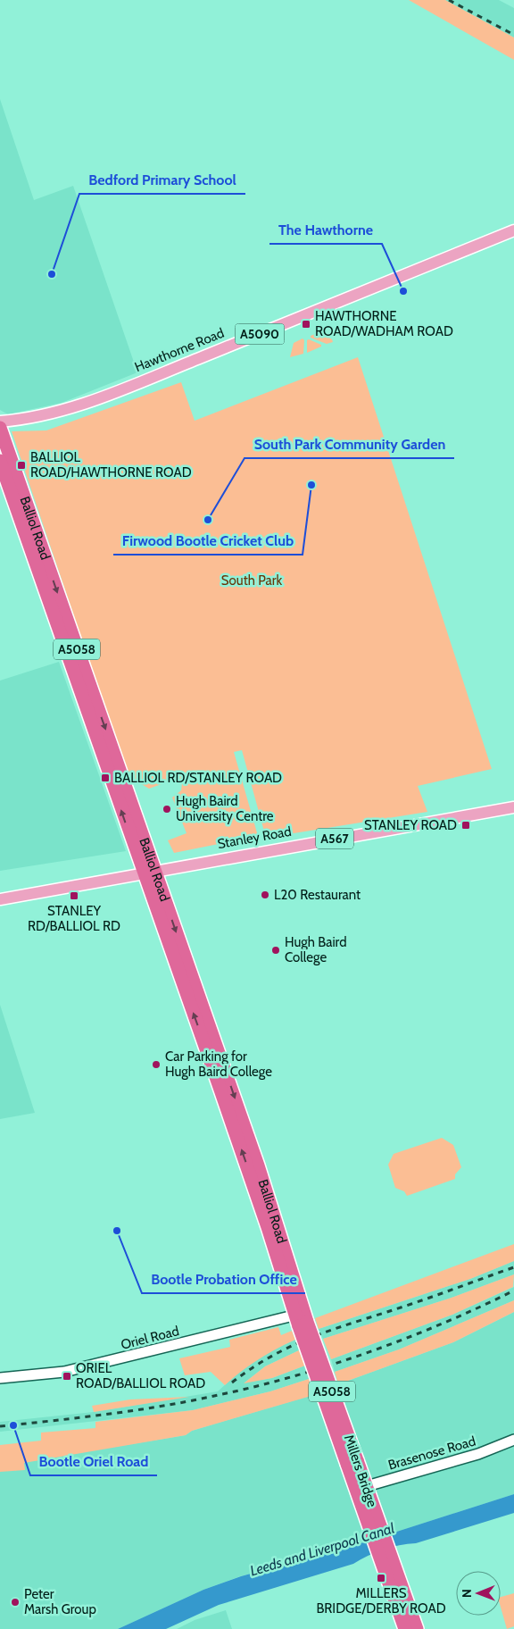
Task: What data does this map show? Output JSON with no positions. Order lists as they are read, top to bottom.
{
  "streets": {
    "highway": ["Balliol Road", "A5058", "Millers Bridge"],
    "main road": [
      "A5090",
      "Hawthorne Road",
      "Stanley Road",
      "A567",
      "Oriel Road",
      "Brasenose Road"
    ]
  },
  "crossings": [
    ["Balliol Road", "Stanley Road"],
    ["Balliol Road", "Oriel Road"],
    ["Balliol Road", "Millers Bridge"],
    ["Oriel Road", "Millers Bridge"],
    ["Brasenose Road", "Millers Bridge"]
  ],
  "water": ["Leeds and Liverpool Canal"],
  "parks": ["South Park"],
  "places": {
    "other": [
      "Bedford Primary School",
      "The Hawthorne",
      "Firwood Bootle Cricket Club",
      "South Park Community Garden",
      "Hugh Baird University Centre",
      "L20 Restaurant",
      "Hugh Baird College",
      "Car Parking for Hugh Baird College",
      "Bootle Probation Office",
      "Bootle Oriel Road",
      "Peter Marsh Group"
    ],
    "transit": [
      "HAWTHORNE ROAD/WADHAM ROAD",
      "BALLIOL ROAD/HAWTHORNE ROAD",
      "BALLIOL RD/STANLEY ROAD",
      "STANLEY ROAD",
      "STANLEY RD/BALLIOL RD",
      "ORIEL ROAD/BALLIOL ROAD",
      "MILLERS BRIDGE/DERBY ROAD"
    ]
  },
  "north": "left"
}
